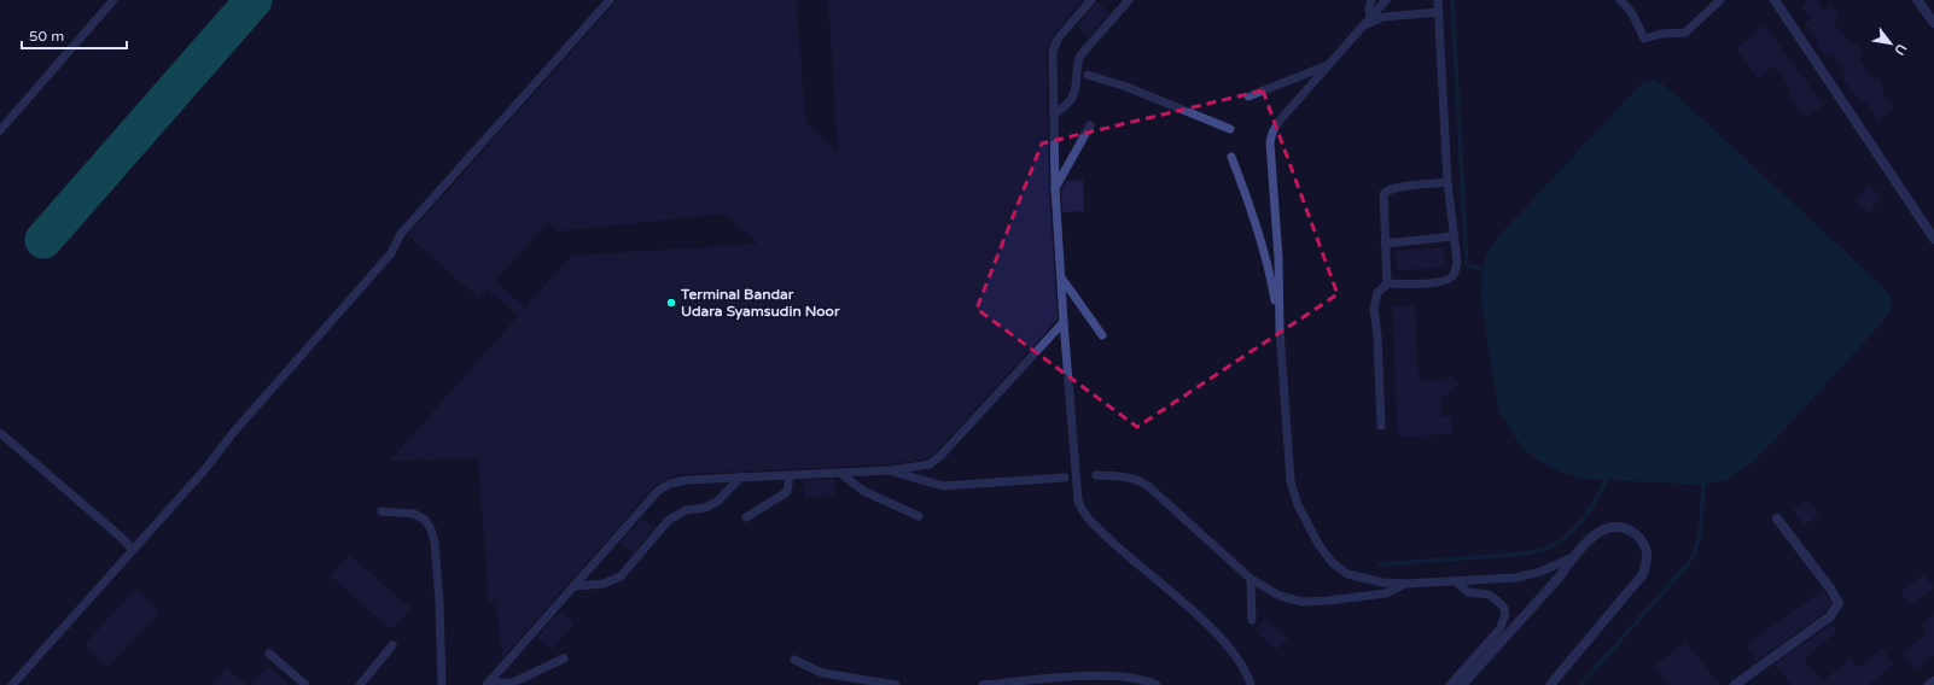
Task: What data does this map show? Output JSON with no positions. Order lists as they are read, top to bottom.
{
  "places": ["Terminal Bandar Udara Syamsudin Noor"],
  "scale_bar": "50 m",
  "north": "bottom right"
}
